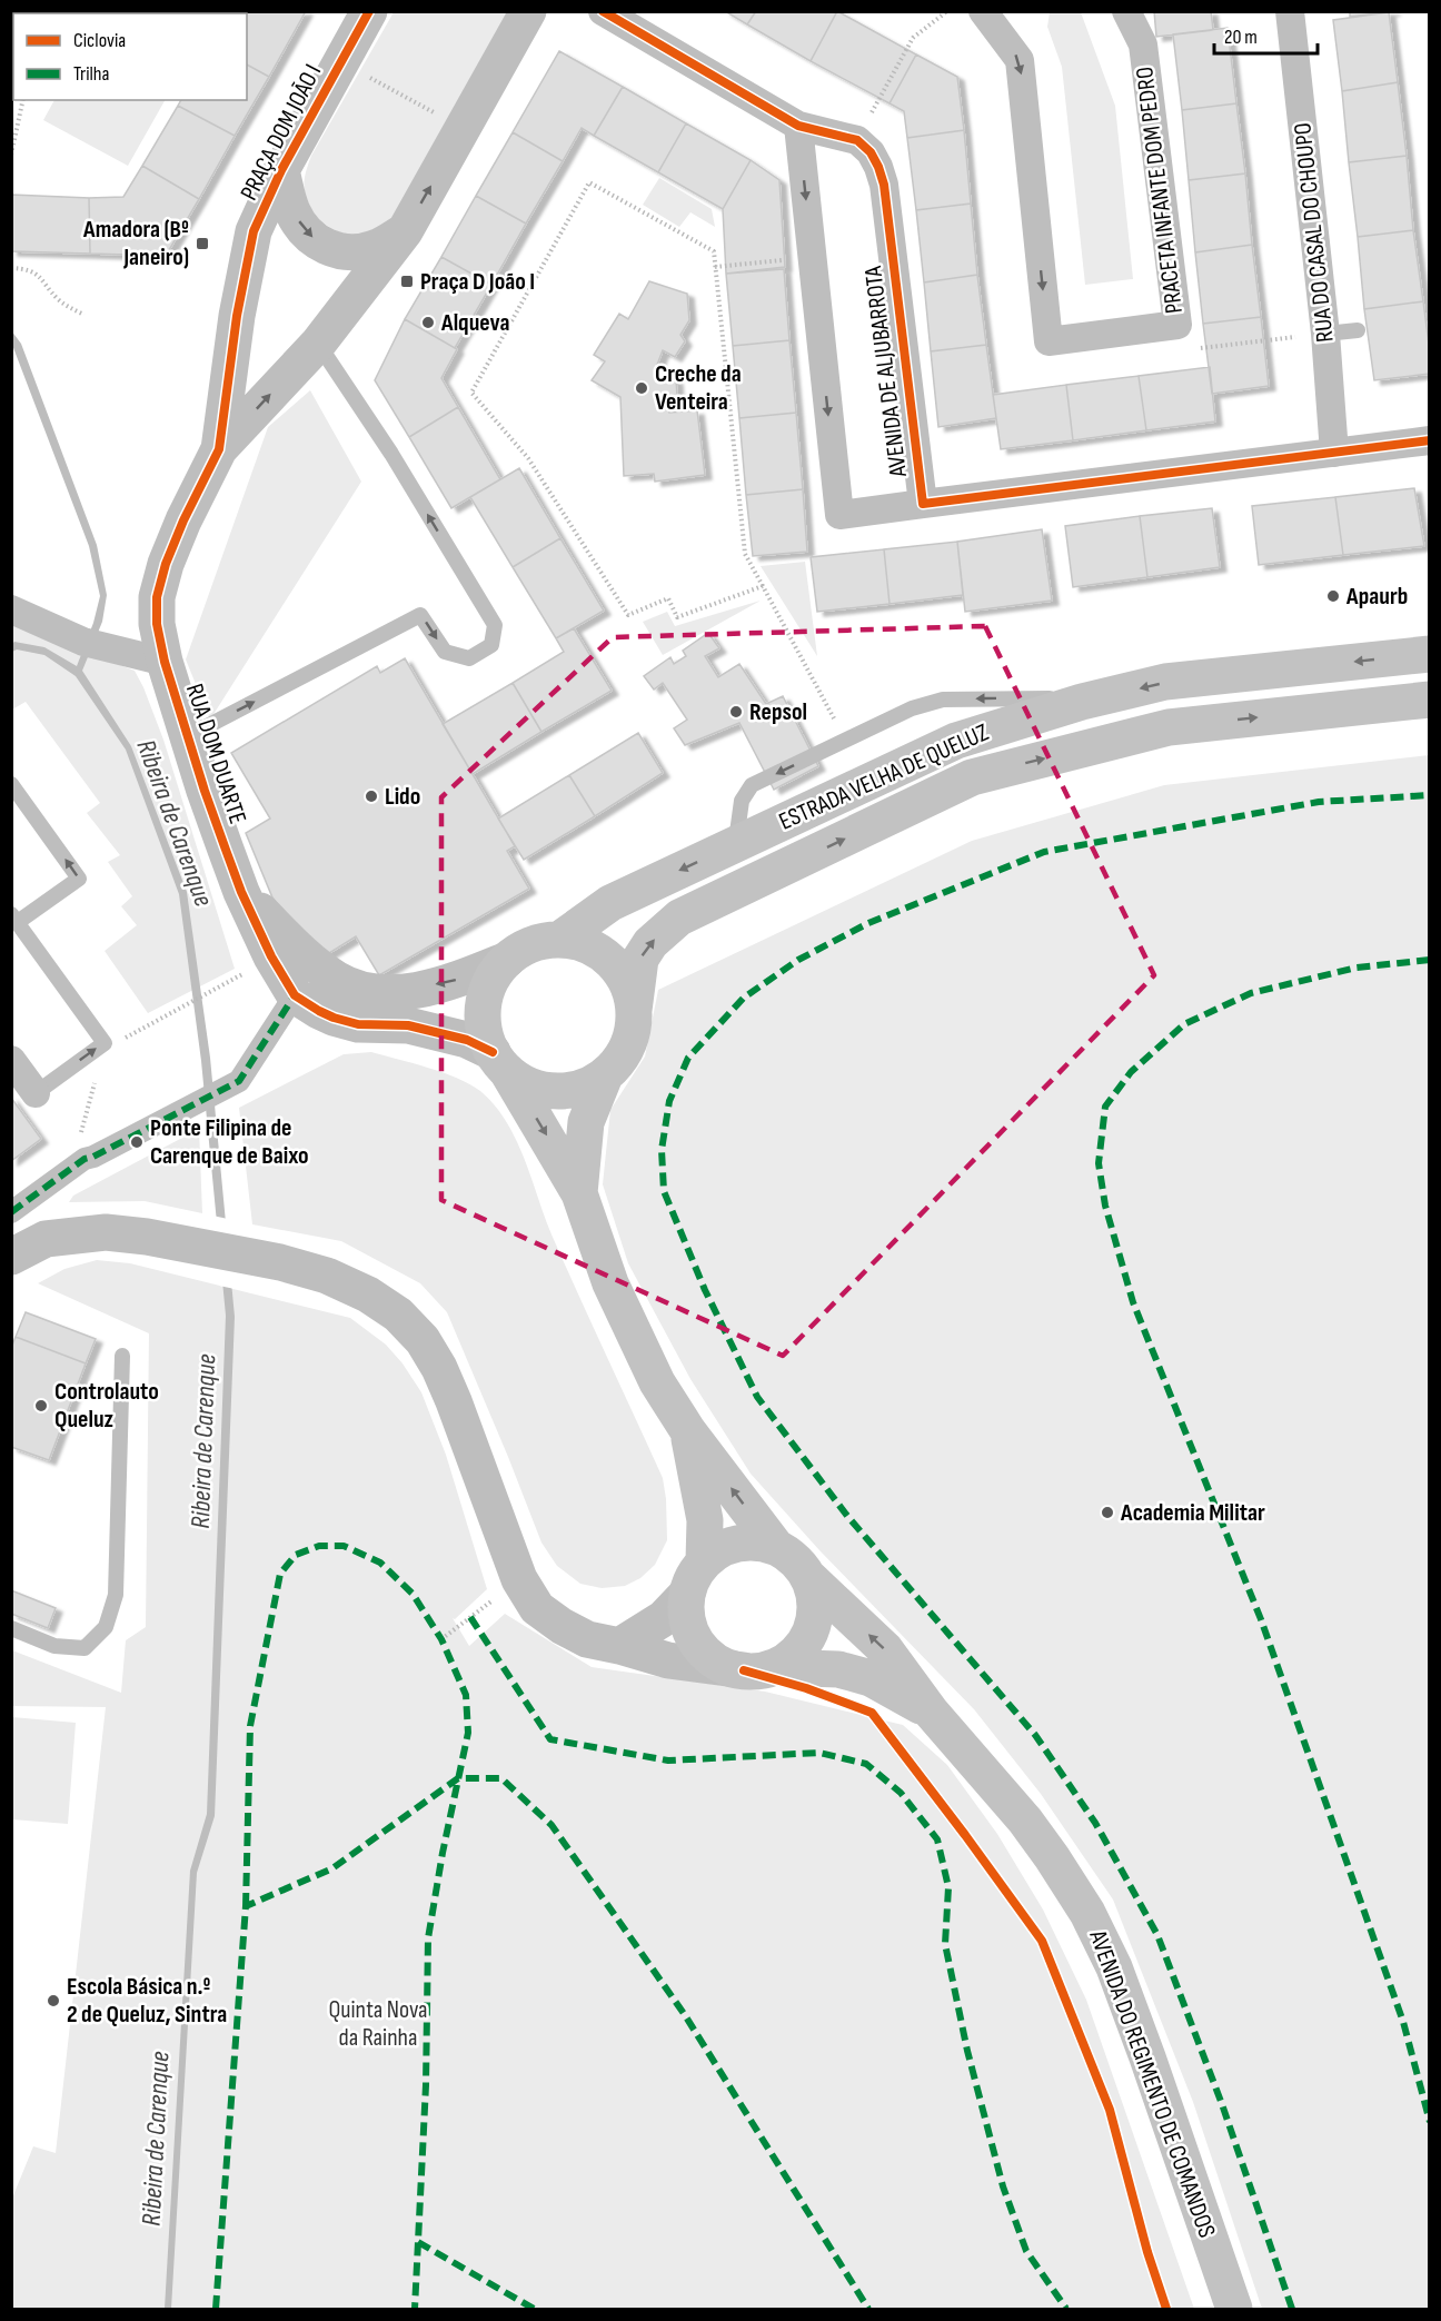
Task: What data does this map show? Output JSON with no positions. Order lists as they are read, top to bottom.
{
  "streets": {
    "main road": ["ESTRADA VELHA DE QUELUZ", "AVENIDA DO REGIMENTO DE COMANDOS"],
    "street": [
      "PRAÇA DOM JOÃO I",
      "PRACETA INFANTE DOM PEDRO",
      "RUA DO CASAL DO CHOUPO",
      "AVENIDA DE ALJUBARROTA",
      "RUA DOM DUARTE"
    ]
  },
  "crossings": [
    ["PRAÇA DOM JOÃO I", "RUA DOM DUARTE"],
    ["RUA DO CASAL DO CHOUPO", "AVENIDA DE ALJUBARROTA"],
    ["RUA DOM DUARTE", "ESTRADA VELHA DE QUELUZ"]
  ],
  "water": ["Ribeira de Carenque"],
  "parks": ["Quinta Nova da Rainha"],
  "places": {
    "transit": ["Amadora (Bº Janeiro)", "Praça D João I"],
    "other": [
      "Alqueva",
      "Creche da Venteira",
      "Apaurb",
      "Repsol",
      "Lido",
      "Ponte Filipina de Carenque de Baixo",
      "Controlauto Queluz",
      "Academia Militar",
      "Escola Básica n.º 2 de Queluz, Sintra"
    ]
  },
  "legend": ["Ciclovia", "Trilha"],
  "scale_bar": "20 m"
}
